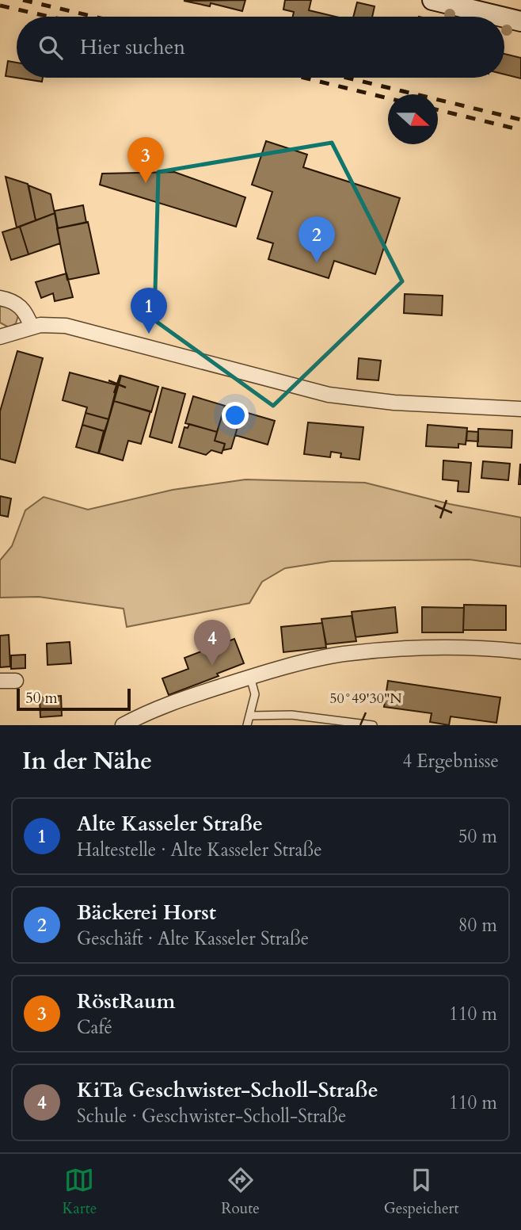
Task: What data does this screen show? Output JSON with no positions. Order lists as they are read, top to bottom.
{
  "scale_bar": "50 m",
  "north": "right",
  "page": {
    "search": "Hier suchen",
    "pins": [
      "3",
      "2",
      "1",
      "4"
    ],
    "scale": "50 m",
    "heading": ["In der Nähe", "4 Ergebnisse"],
    "list": [
      {
        "mark": "1",
        "name": "Alte Kasseler Straße",
        "note": "Haltestelle · Alte Kasseler Straße",
        "value": "50 m"
      },
      {
        "mark": "2",
        "name": "Bäckerei Horst",
        "note": "Geschäft · Alte Kasseler Straße",
        "value": "80 m"
      },
      {
        "mark": "3",
        "name": "RöstRaum",
        "note": "Café",
        "value": "110 m"
      },
      {
        "mark": "4",
        "name": "KiTa Geschwister-Scholl-Straße",
        "note": "Schule · Geschwister-Scholl-Straße",
        "value": "110 m"
      }
    ],
    "nav": ["Karte", "Route", "Gespeichert"]
  },
  "coordinates": ["50°49'30\"N"]
}
